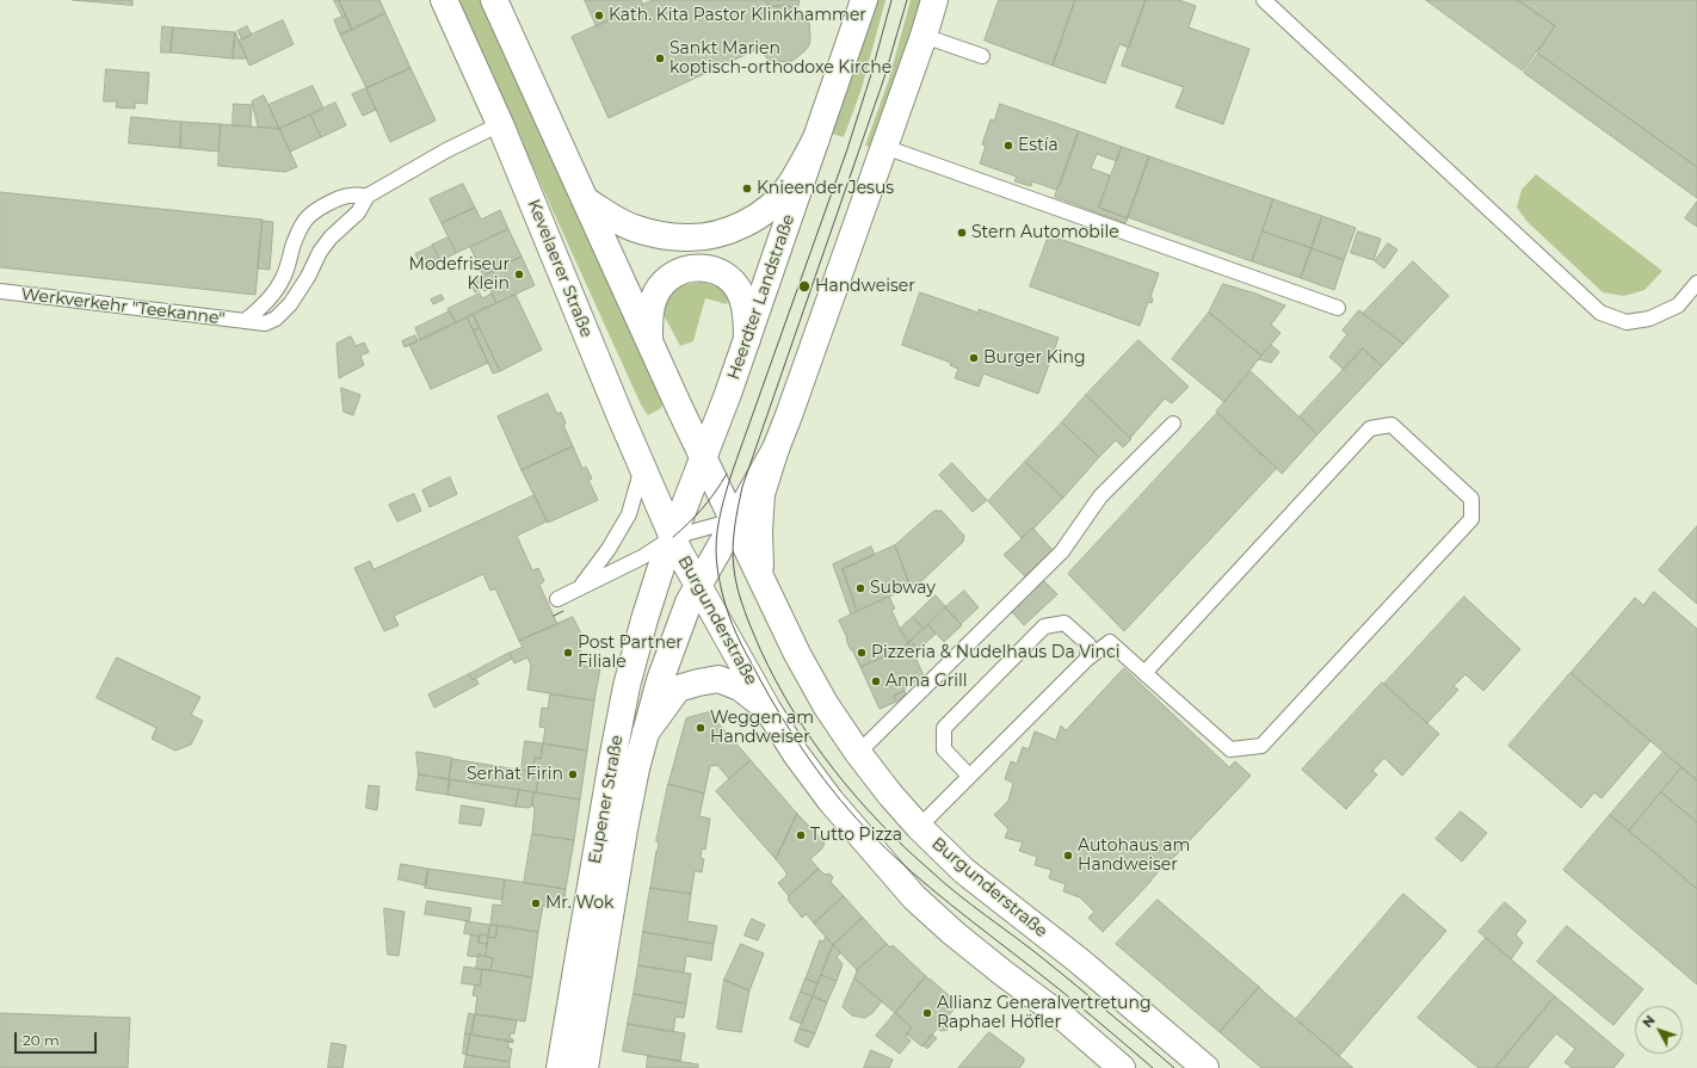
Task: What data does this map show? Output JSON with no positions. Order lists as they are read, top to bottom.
{
  "streets": {
    "main road": [
      "Kevelaerer Straße",
      "Heerdter Landstraße",
      "Burgunderstraße",
      "Eupener Straße"
    ],
    "lane": ["Werkverkehr \"Teekanne\""]
  },
  "crossings": [
    ["Kevelaerer Straße", "Heerdter Landstraße"],
    ["Kevelaerer Straße", "Burgunderstraße"],
    ["Kevelaerer Straße", "Eupener Straße"],
    ["Heerdter Landstraße", "Burgunderstraße"],
    ["Heerdter Landstraße", "Eupener Straße"],
    ["Burgunderstraße", "Eupener Straße"]
  ],
  "places": [
    "Kath. Kita Pastor Klinkhammer",
    "Sankt Marien koptisch-orthodoxe Kirche",
    "Estía",
    "Knieender Jesus",
    "Stern Automobile",
    "Modefriseur Klein",
    "Handweiser",
    "Burger King",
    "Subway",
    "Post Partner Filiale",
    "Pizzeria & Nudelhaus Da Vinci",
    "Anna Grill",
    "Weggen am Handweiser",
    "Serhat Firin",
    "Tutto Pizza",
    "Autohaus am Handweiser",
    "Mr. Wok",
    "Allianz Generalvertretung Raphael Höfler"
  ],
  "scale_bar": "20 m",
  "north": "top left"
}
